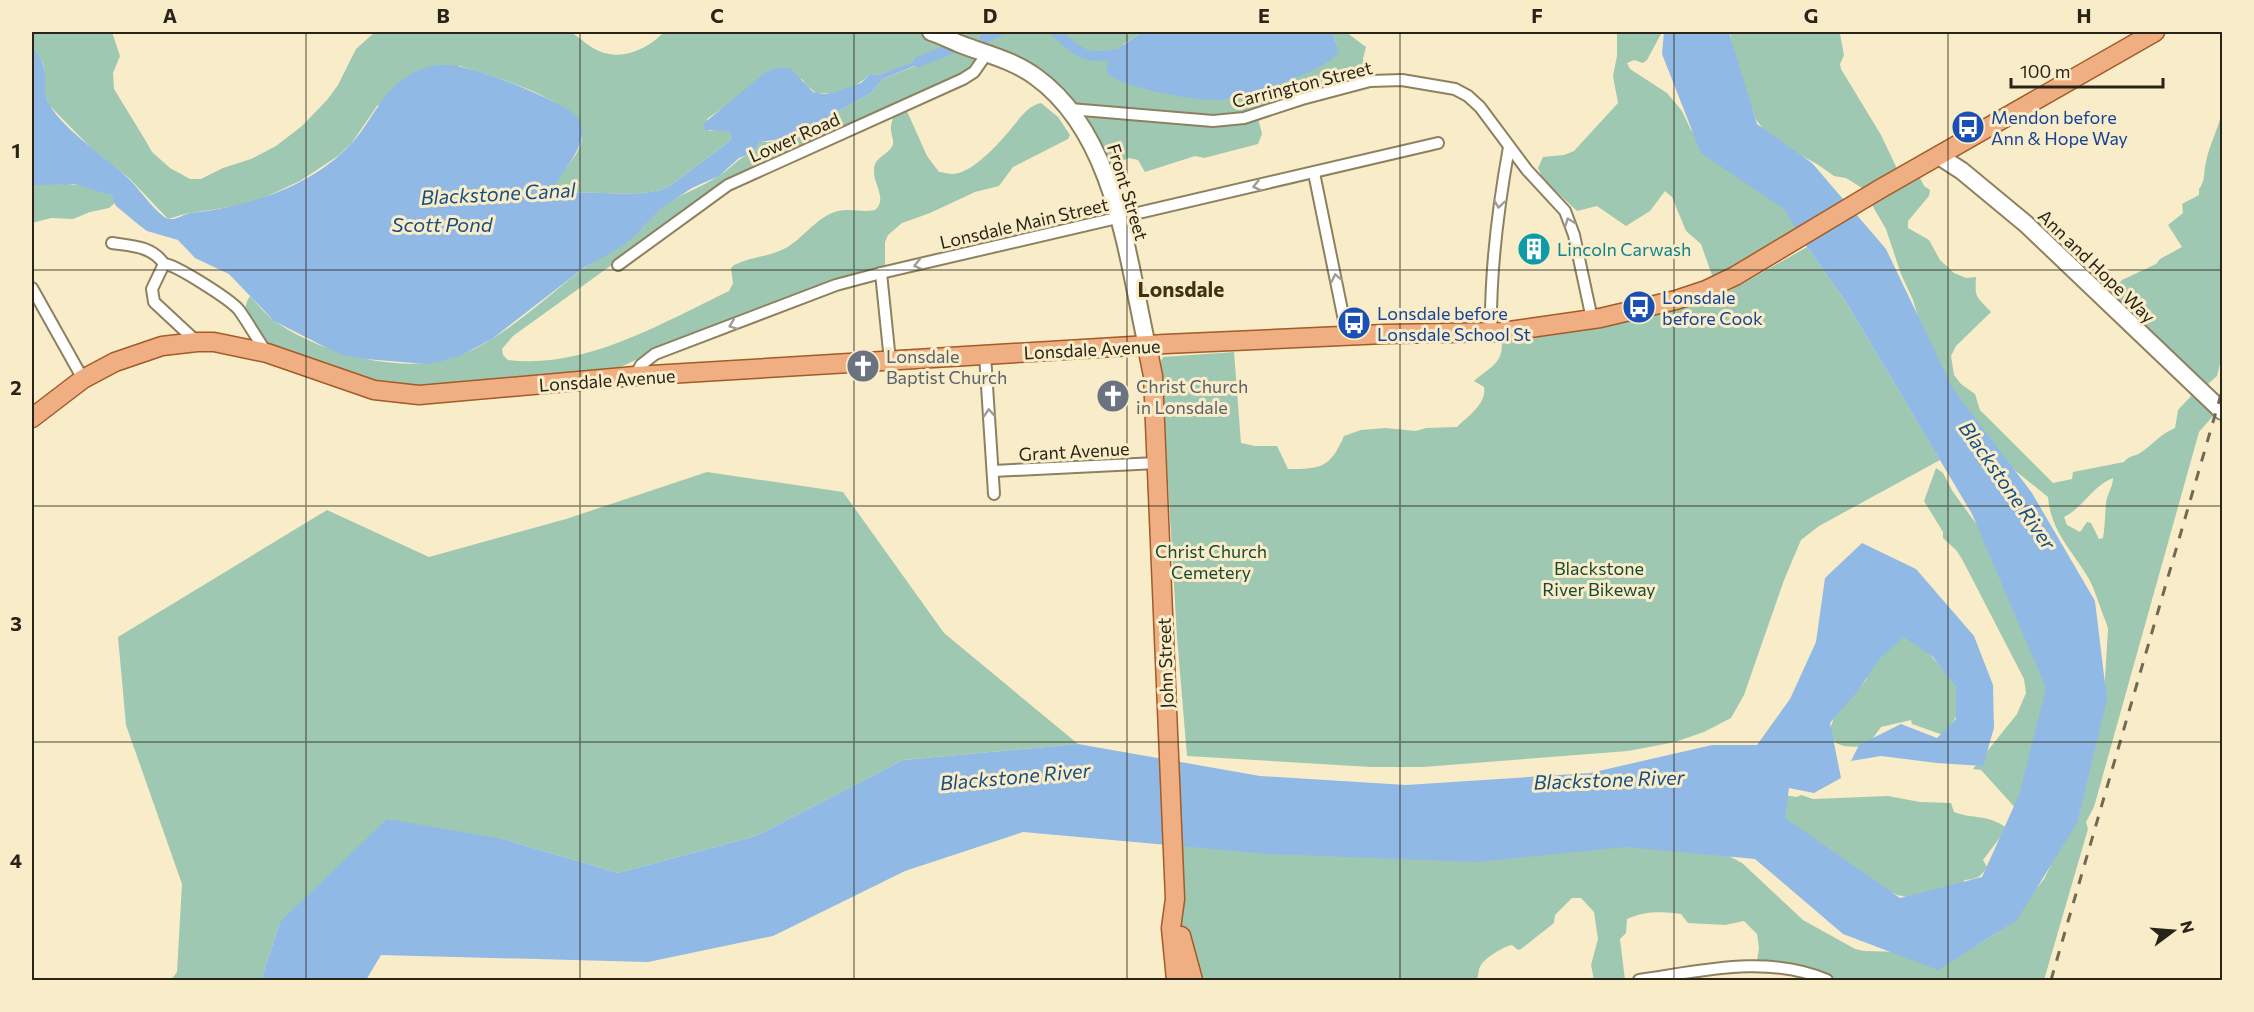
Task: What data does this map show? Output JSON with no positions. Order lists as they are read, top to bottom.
{
  "streets": {
    "main road": [
      "Front Street",
      "Ann and Hope Way",
      "Lonsdale Avenue",
      "John Street"
    ],
    "street": [
      "Carrington Street",
      "Lower Road",
      "Lonsdale Main Street",
      "Grant Avenue"
    ]
  },
  "crossings": [
    ["Carrington Street", "Front Street"],
    ["Carrington Street", "Lonsdale Avenue"],
    ["Lower Road", "Front Street"],
    ["Front Street", "Lonsdale Main Street"],
    ["Front Street", "Lonsdale Avenue"],
    ["Front Street", "John Street"],
    ["Lonsdale Main Street", "Lonsdale Avenue"],
    ["Ann and Hope Way", "Lonsdale Avenue"],
    ["Lonsdale Avenue", "John Street"],
    ["Grant Avenue", "John Street"]
  ],
  "one_way": ["Lonsdale Main Street"],
  "districts": ["Lonsdale"],
  "water": ["Blackstone Canal", "Scott Pond", "Blackstone River"],
  "parks": ["Christ Church Cemetery", "Blackstone River Bikeway"],
  "places": {
    "bus stop": ["Mendon before Ann & Hope Way", "Lonsdale before Cook", "Lonsdale before Lonsdale School St"],
    "building": ["Lincoln Carwash"],
    "church": ["Lonsdale Baptist Church", "Christ Church in Lonsdale"]
  },
  "scale_bar": "100 m",
  "north": "right",
  "grid": {
    "columns": [
      "A",
      "B",
      "C",
      "D",
      "E",
      "F",
      "G",
      "H"
    ],
    "rows": [
      "1",
      "2",
      "3",
      "4"
    ]
  }
}
